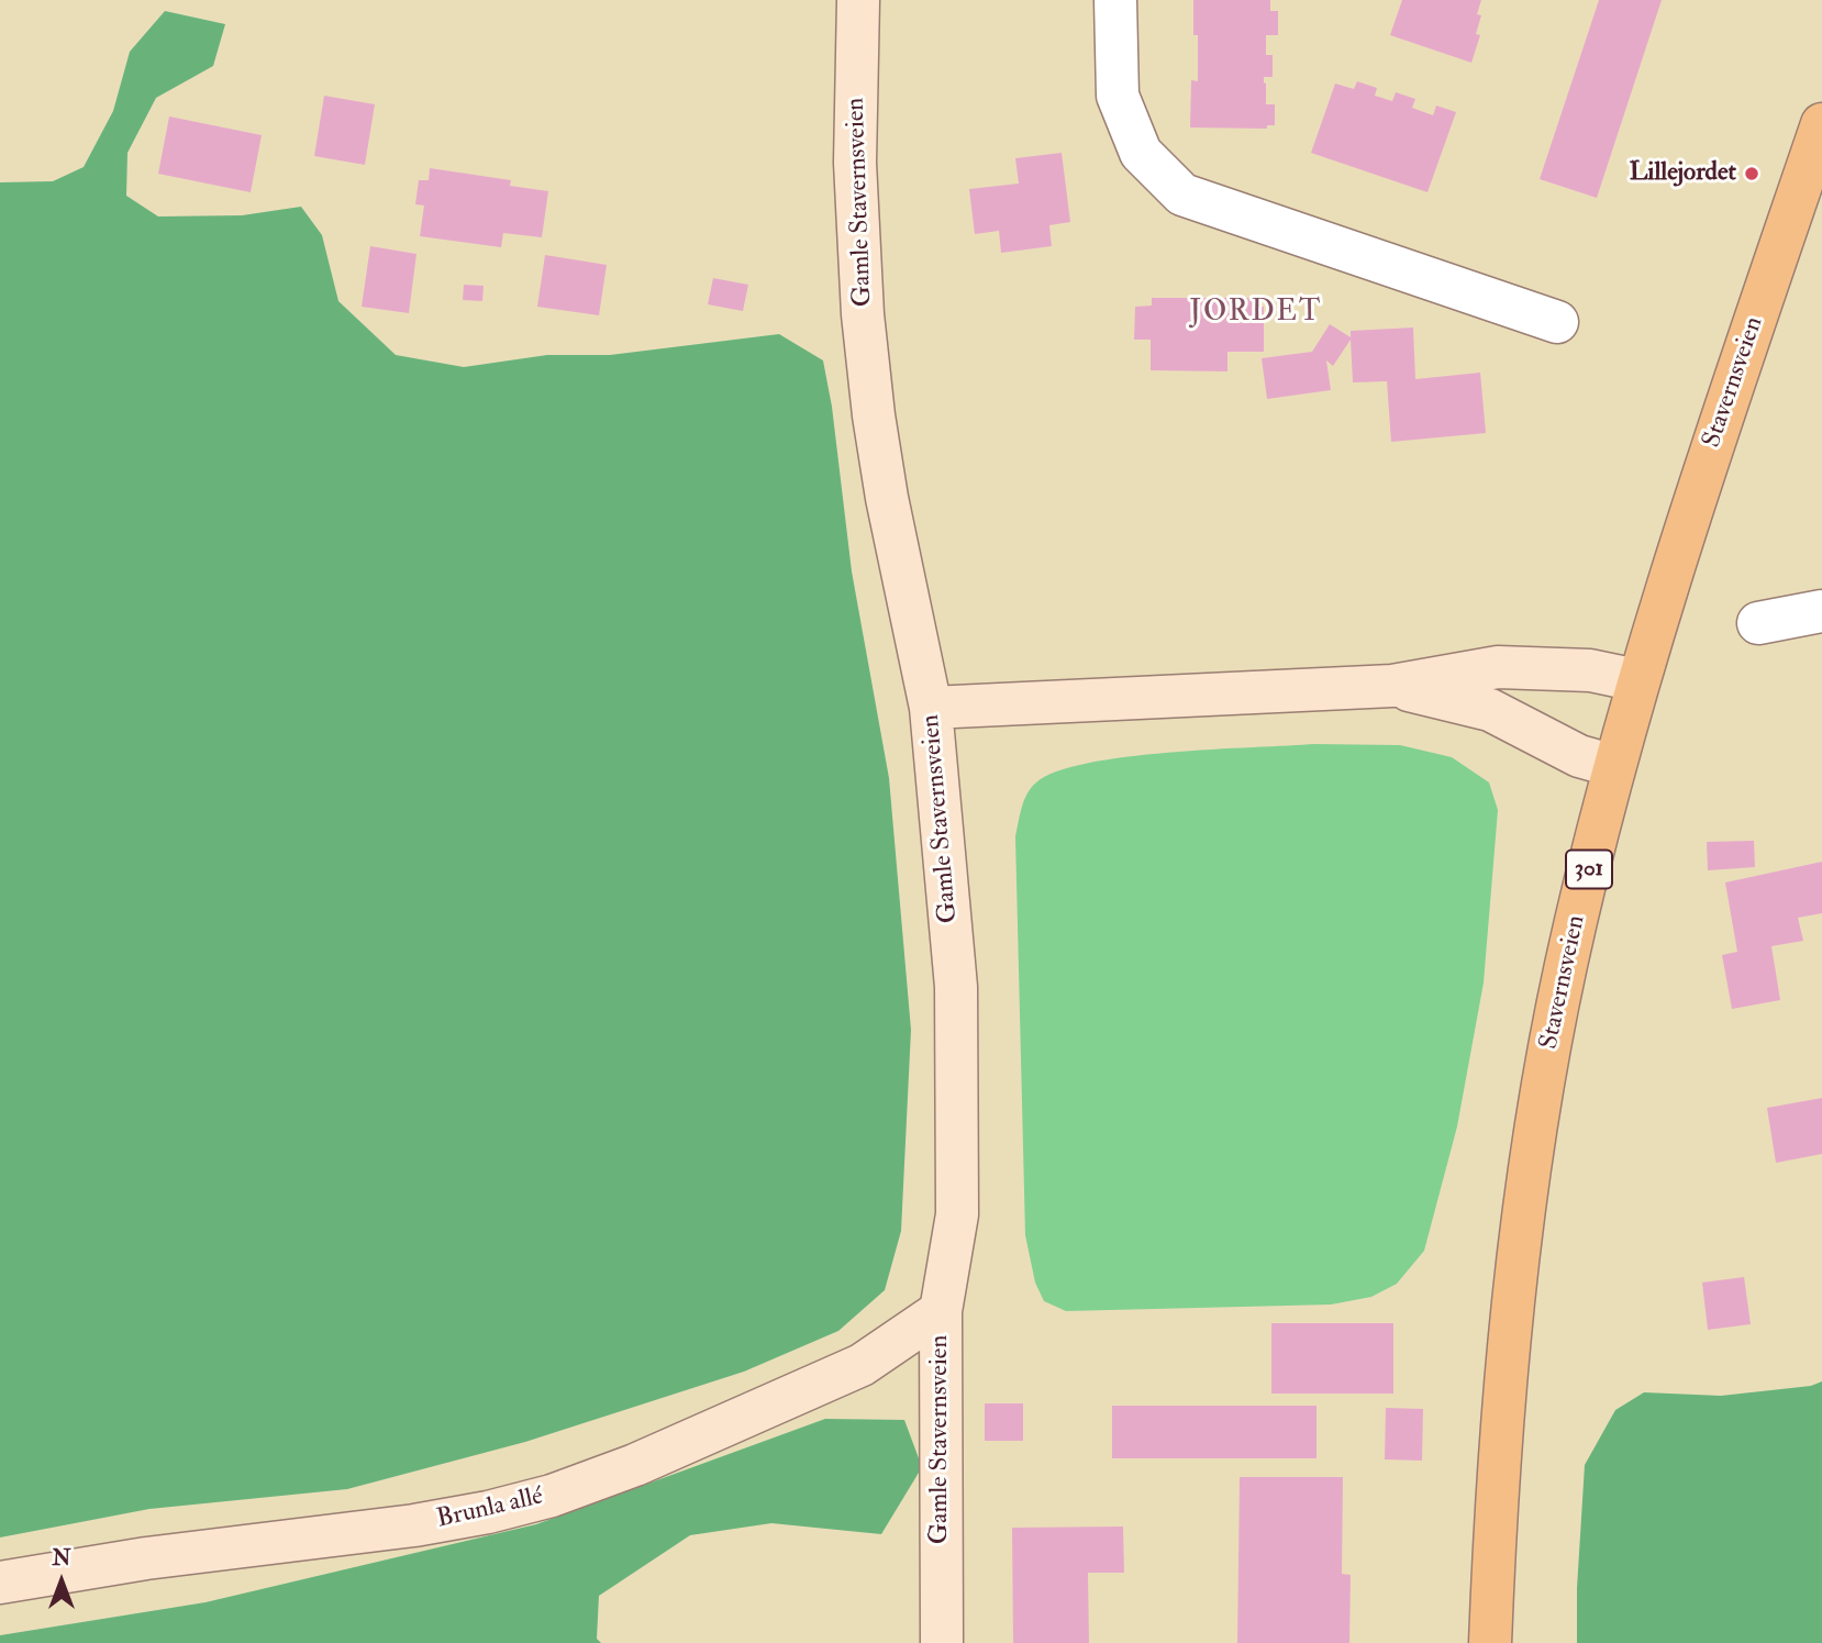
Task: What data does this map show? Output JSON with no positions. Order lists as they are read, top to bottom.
{
  "streets": {
    "main road": [
      "Gamle Stavernsveien",
      "Stavernsveien",
      "301",
      "Brunla allé"
    ]
  },
  "crossings": [
    ["Gamle Stavernsveien", "Brunla allé"]
  ],
  "districts": ["JORDET"],
  "places": ["Lillejordet"],
  "north": "top"
}
